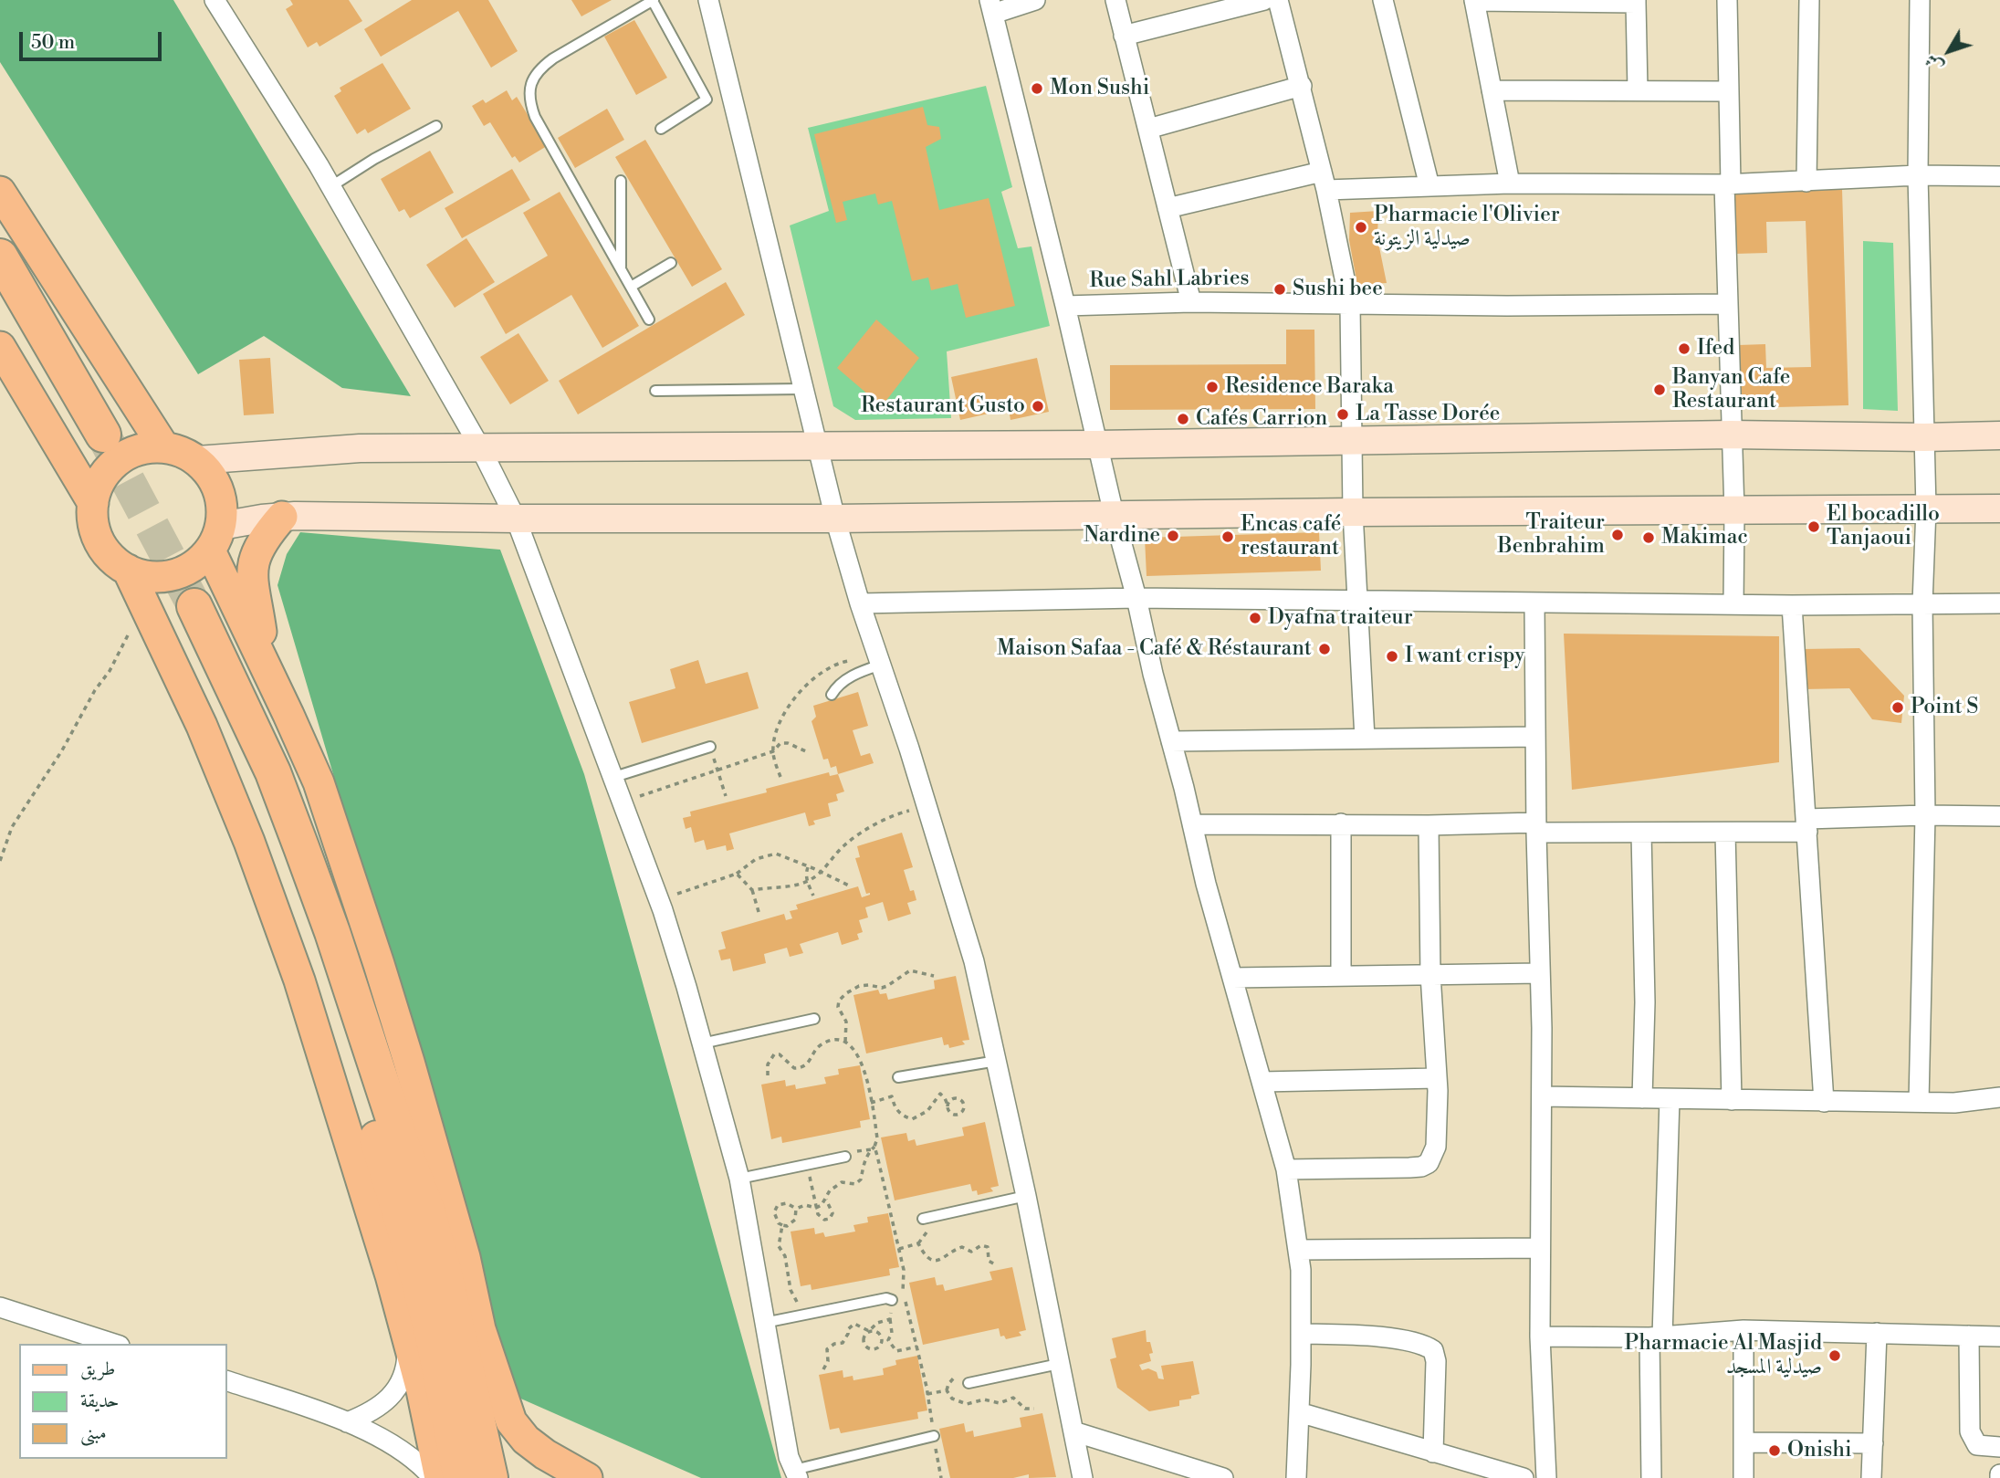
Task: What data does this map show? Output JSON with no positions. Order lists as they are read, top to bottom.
{
  "streets": {
    "street": ["Rue Sahl Labries"]
  },
  "places": [
    "Mon Sushi",
    "Pharmacie l'Olivier صيدلية الزيتونة",
    "Sushi bee",
    "Ifed",
    "Residence Baraka",
    "Banyan Cafe Restaurant",
    "Restaurant Gusto",
    "La Tasse Dorée",
    "Cafés Carrion",
    "El bocadillo Tanjaoui",
    "Traiteur Benbrahim",
    "Nardine",
    "Encas café restaurant",
    "Makimac",
    "Dyafna traiteur",
    "Maison Safaa - Café & Réstaurant",
    "I want crispy",
    "Point S",
    "Pharmacie Al Masjid صيدلية المسجد",
    "Onishi"
  ],
  "legend": ["طريق", "حديقة", "مبنى"],
  "scale_bar": "50 m",
  "north": "bottom left"
}
